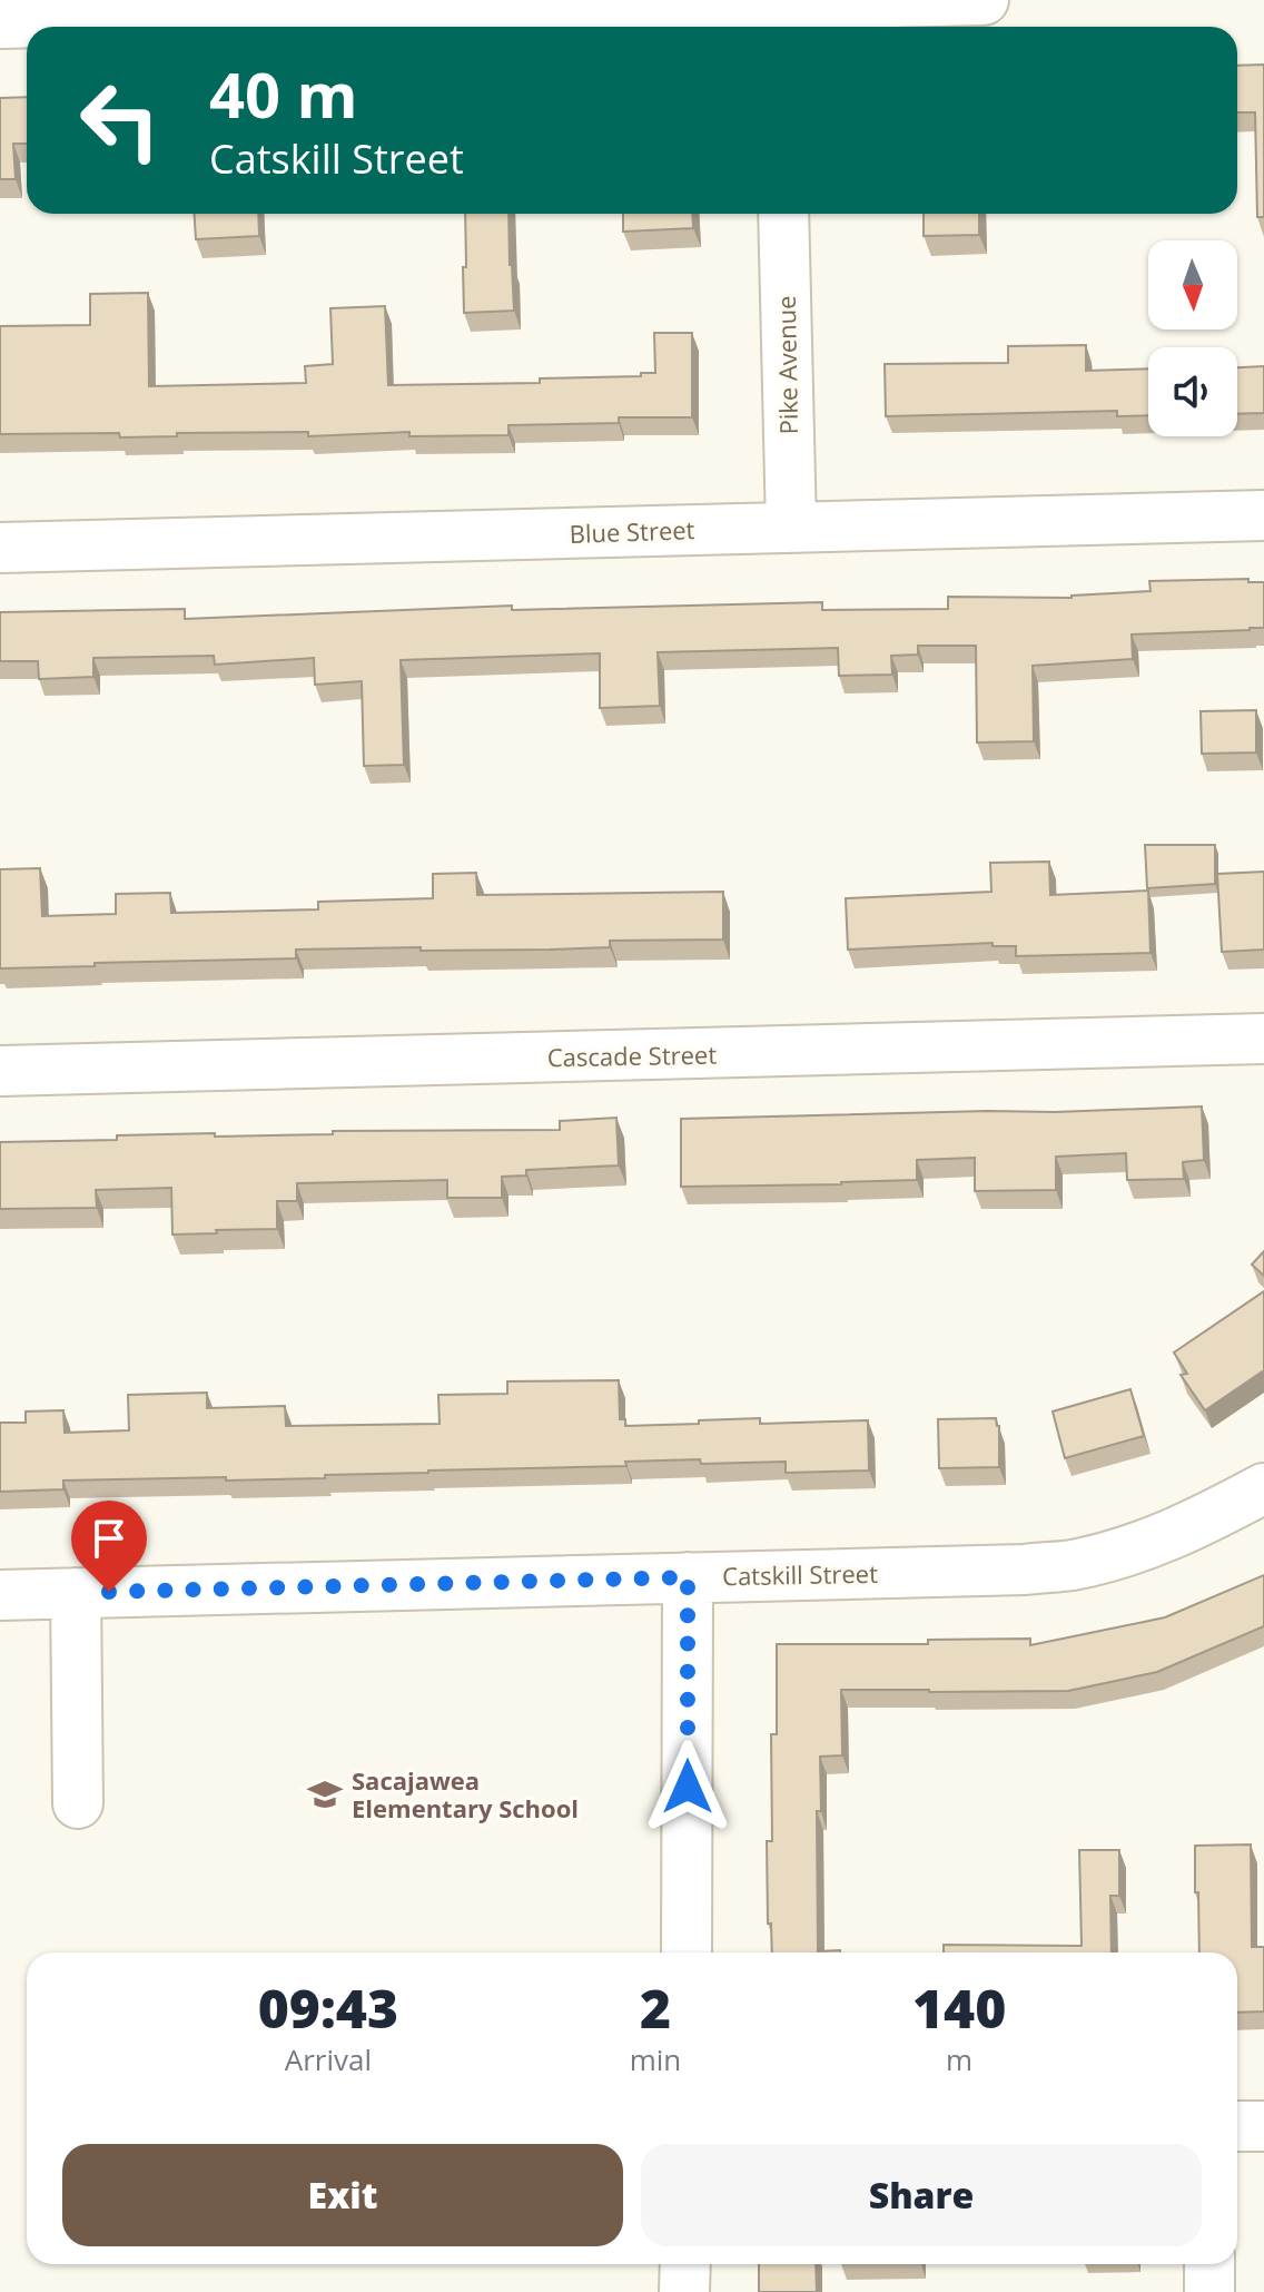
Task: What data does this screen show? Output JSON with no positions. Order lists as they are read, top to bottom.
{
  "streets": {
    "street": [
      "Pike Avenue",
      "Blue Street",
      "Cascade Street",
      "Catskill Street"
    ]
  },
  "crossings": [
    ["Pike Avenue", "Blue Street"]
  ],
  "places": {
    "school or university": ["Sacajawea Elementary School"]
  },
  "north": "bottom",
  "page": {
    "turn": ["40 m", "Catskill Street"],
    "eta": [
      "09:43",
      "Arrival",
      "2",
      "min",
      "140",
      "m"
    ],
    "buttons": ["Exit", "Share"]
  }
}
